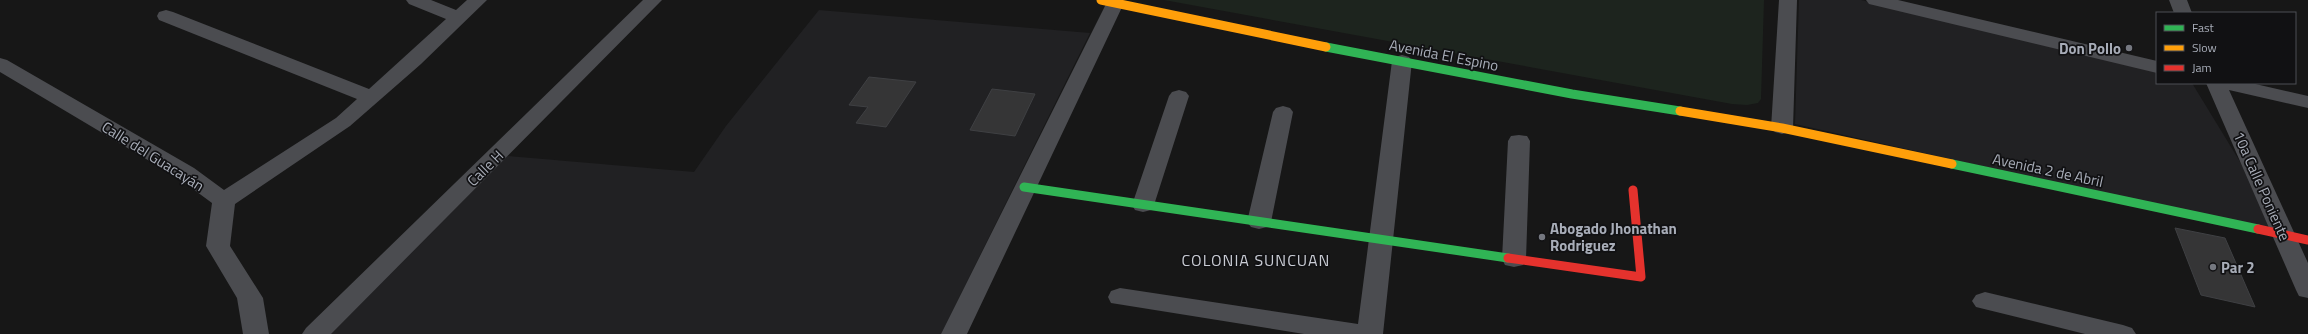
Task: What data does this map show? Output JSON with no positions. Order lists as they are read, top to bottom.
{
  "streets": {
    "street": [
      "Avenida El Espino",
      "Calle del Guacayán",
      "Calle H",
      "Avenida 2 de Abril",
      "10a Calle Poniente"
    ]
  },
  "crossings": [
    ["Avenida El Espino", "Avenida 2 de Abril"],
    ["Avenida 2 de Abril", "10a Calle Poniente"]
  ],
  "districts": ["COLONIA SUNCUAN"],
  "places": ["Don Pollo", "Abogado Jhonathan Rodriguez", "Par 2"],
  "legend": ["Fast", "Slow", "Jam"]
}
